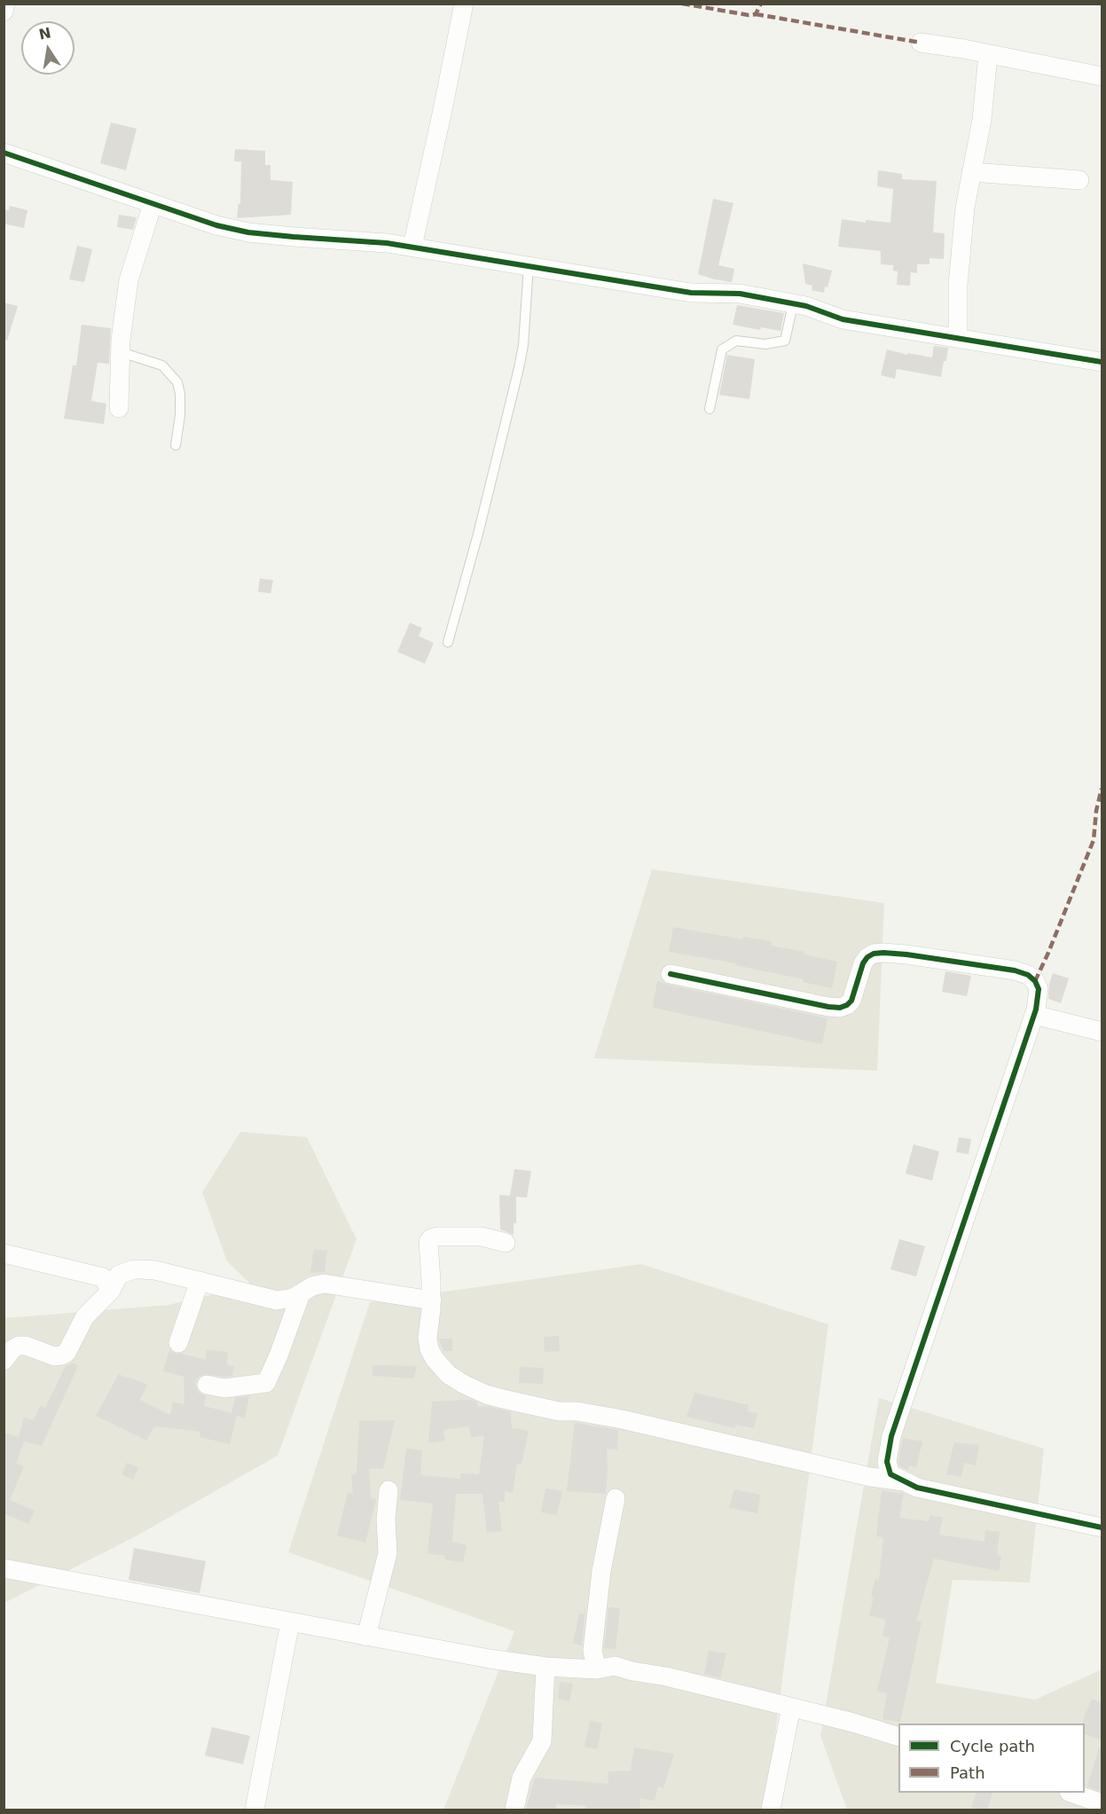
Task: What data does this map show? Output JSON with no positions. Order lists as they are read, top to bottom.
{
  "legend": ["Cycle path", "Path"],
  "north": "top"
}
